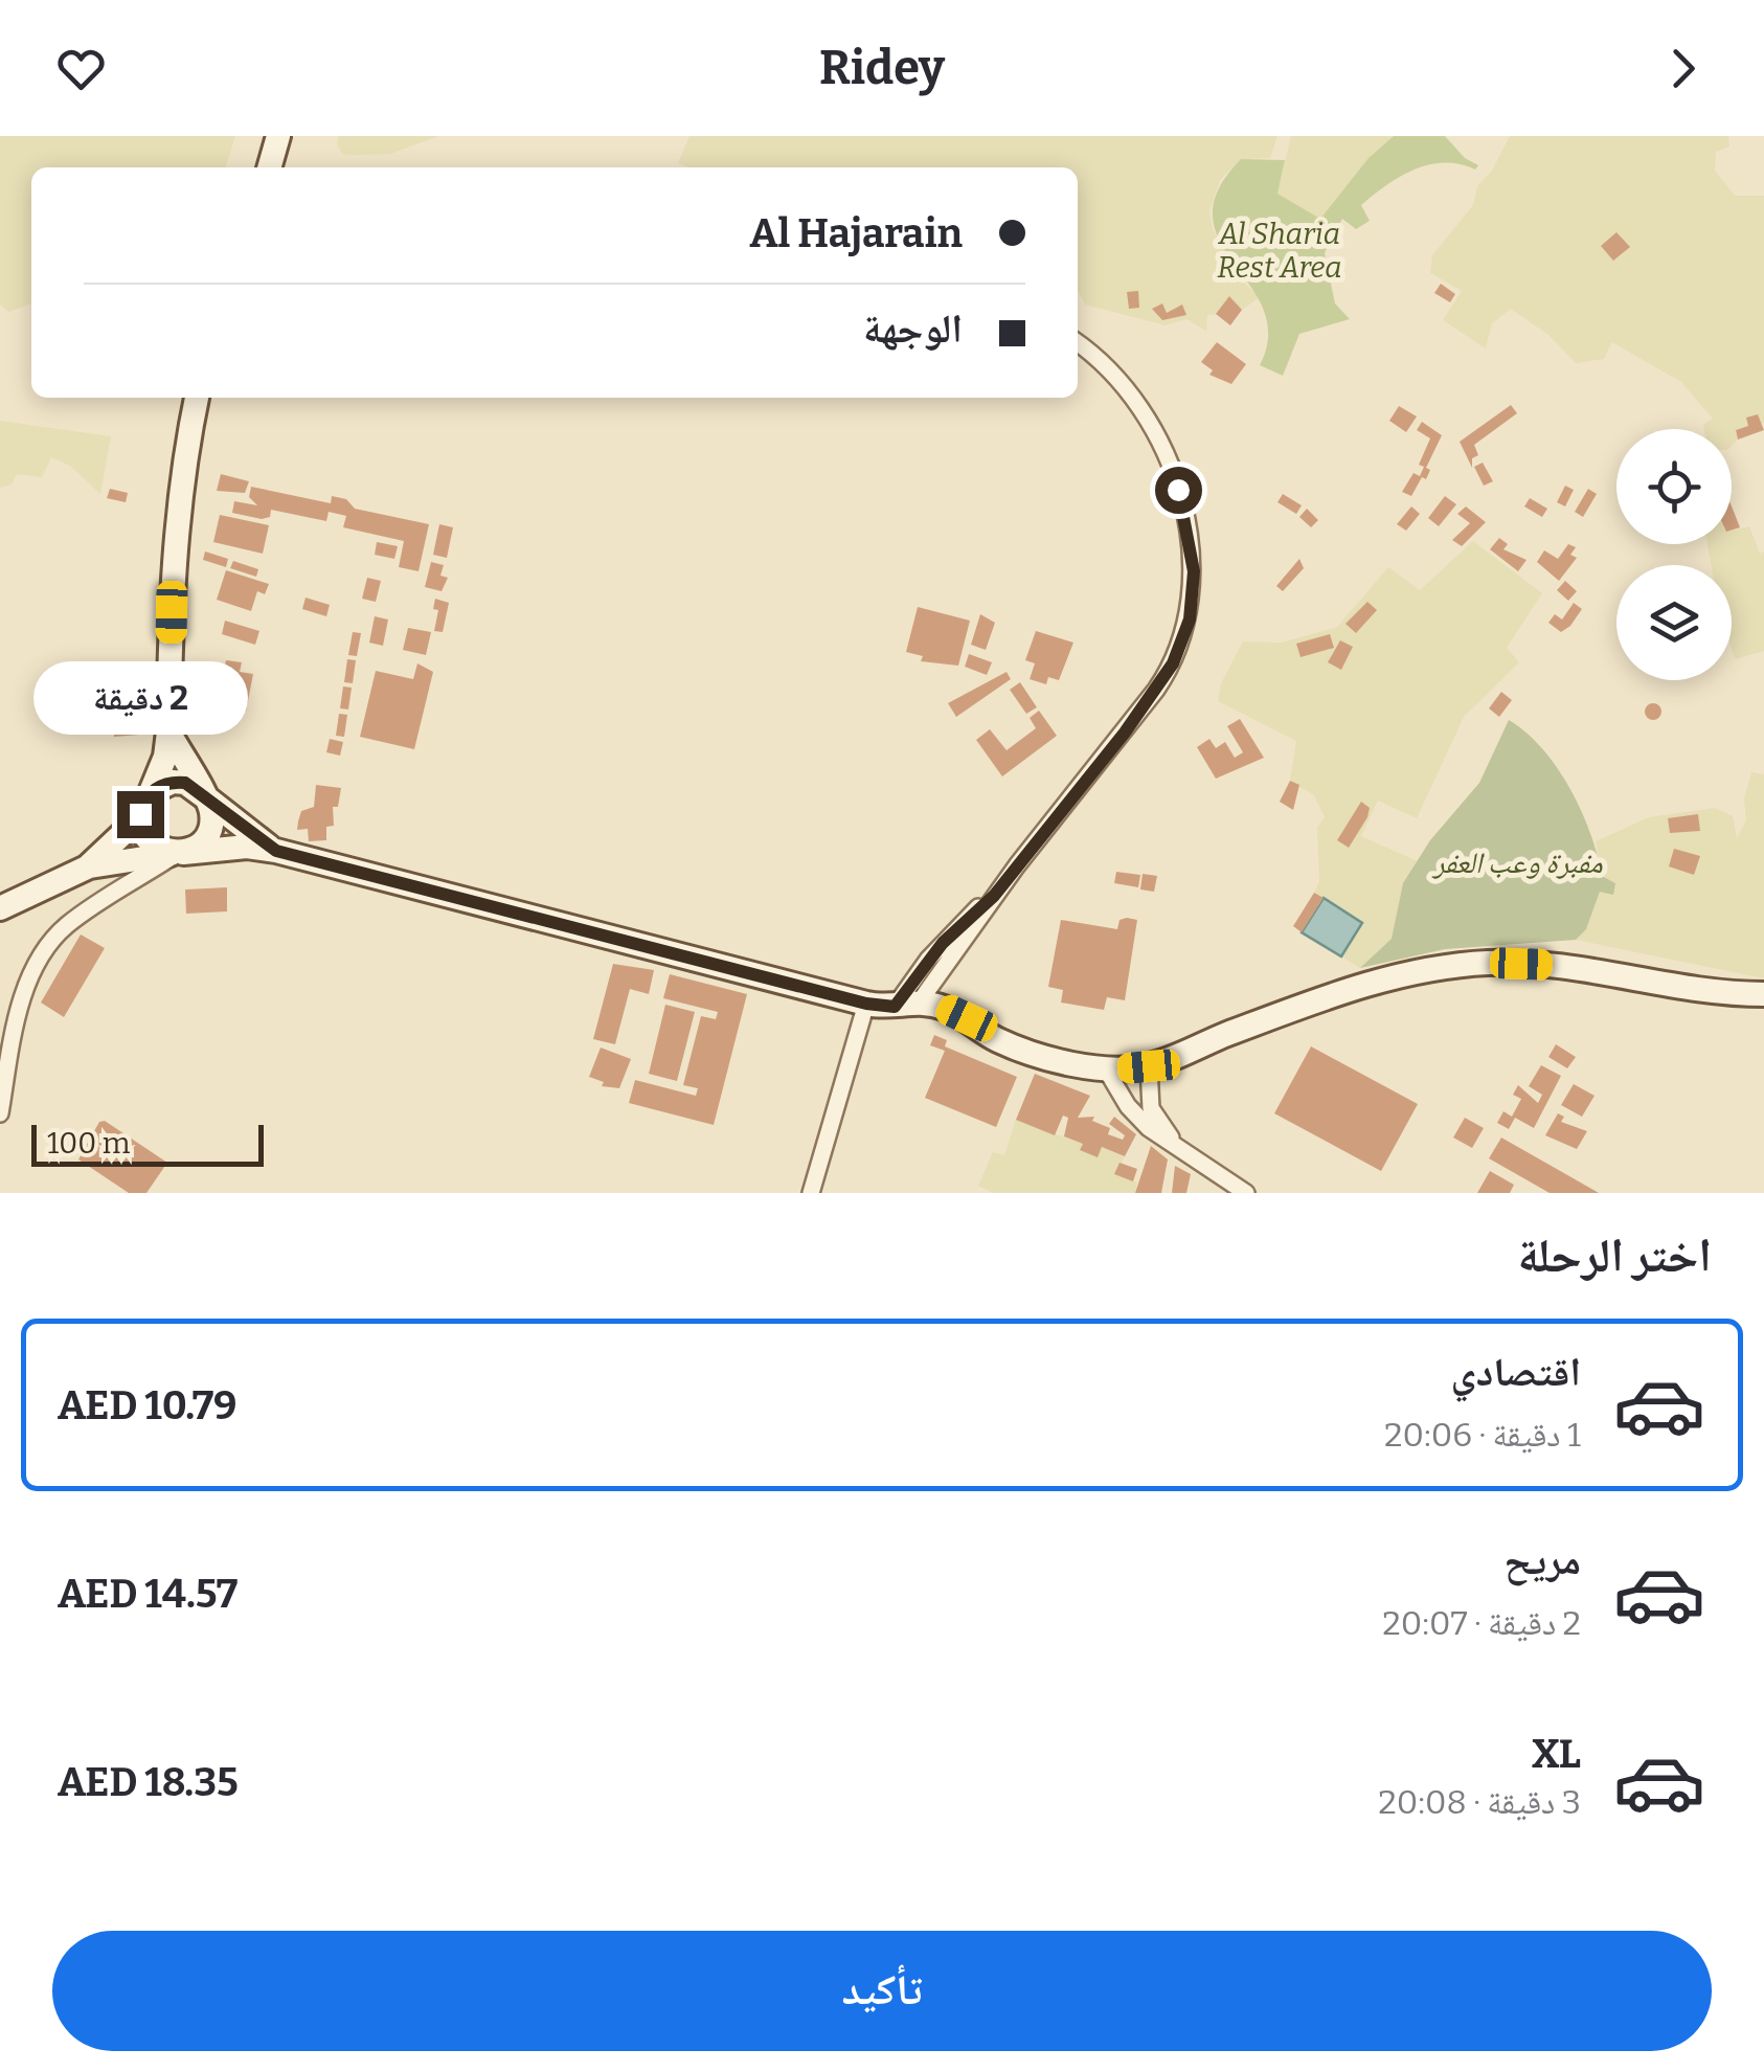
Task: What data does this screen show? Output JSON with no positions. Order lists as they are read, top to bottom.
{
  "parks": ["Al Sharia Rest Area", "مفبرة وعب العفر"],
  "scale_bar": "100 m",
  "page": {
    "header": "Ridey",
    "banner": ["Al Hajarain", "الوجهة"],
    "bubble": "2 دقيقة",
    "scale": "100 m",
    "heading": "اختر الرحلة",
    "list": [
      {
        "name": "اقتصادي",
        "note": "1 دقيقة · 20:06",
        "value": "AED 10.79"
      },
      {
        "name": "مريح",
        "note": "2 دقيقة · 20:07",
        "value": "AED 14.57"
      },
      {
        "name": "XL",
        "note": "3 دقيقة · 20:08",
        "value": "AED 18.35"
      }
    ],
    "buttons": "تأكيد"
  }
}
